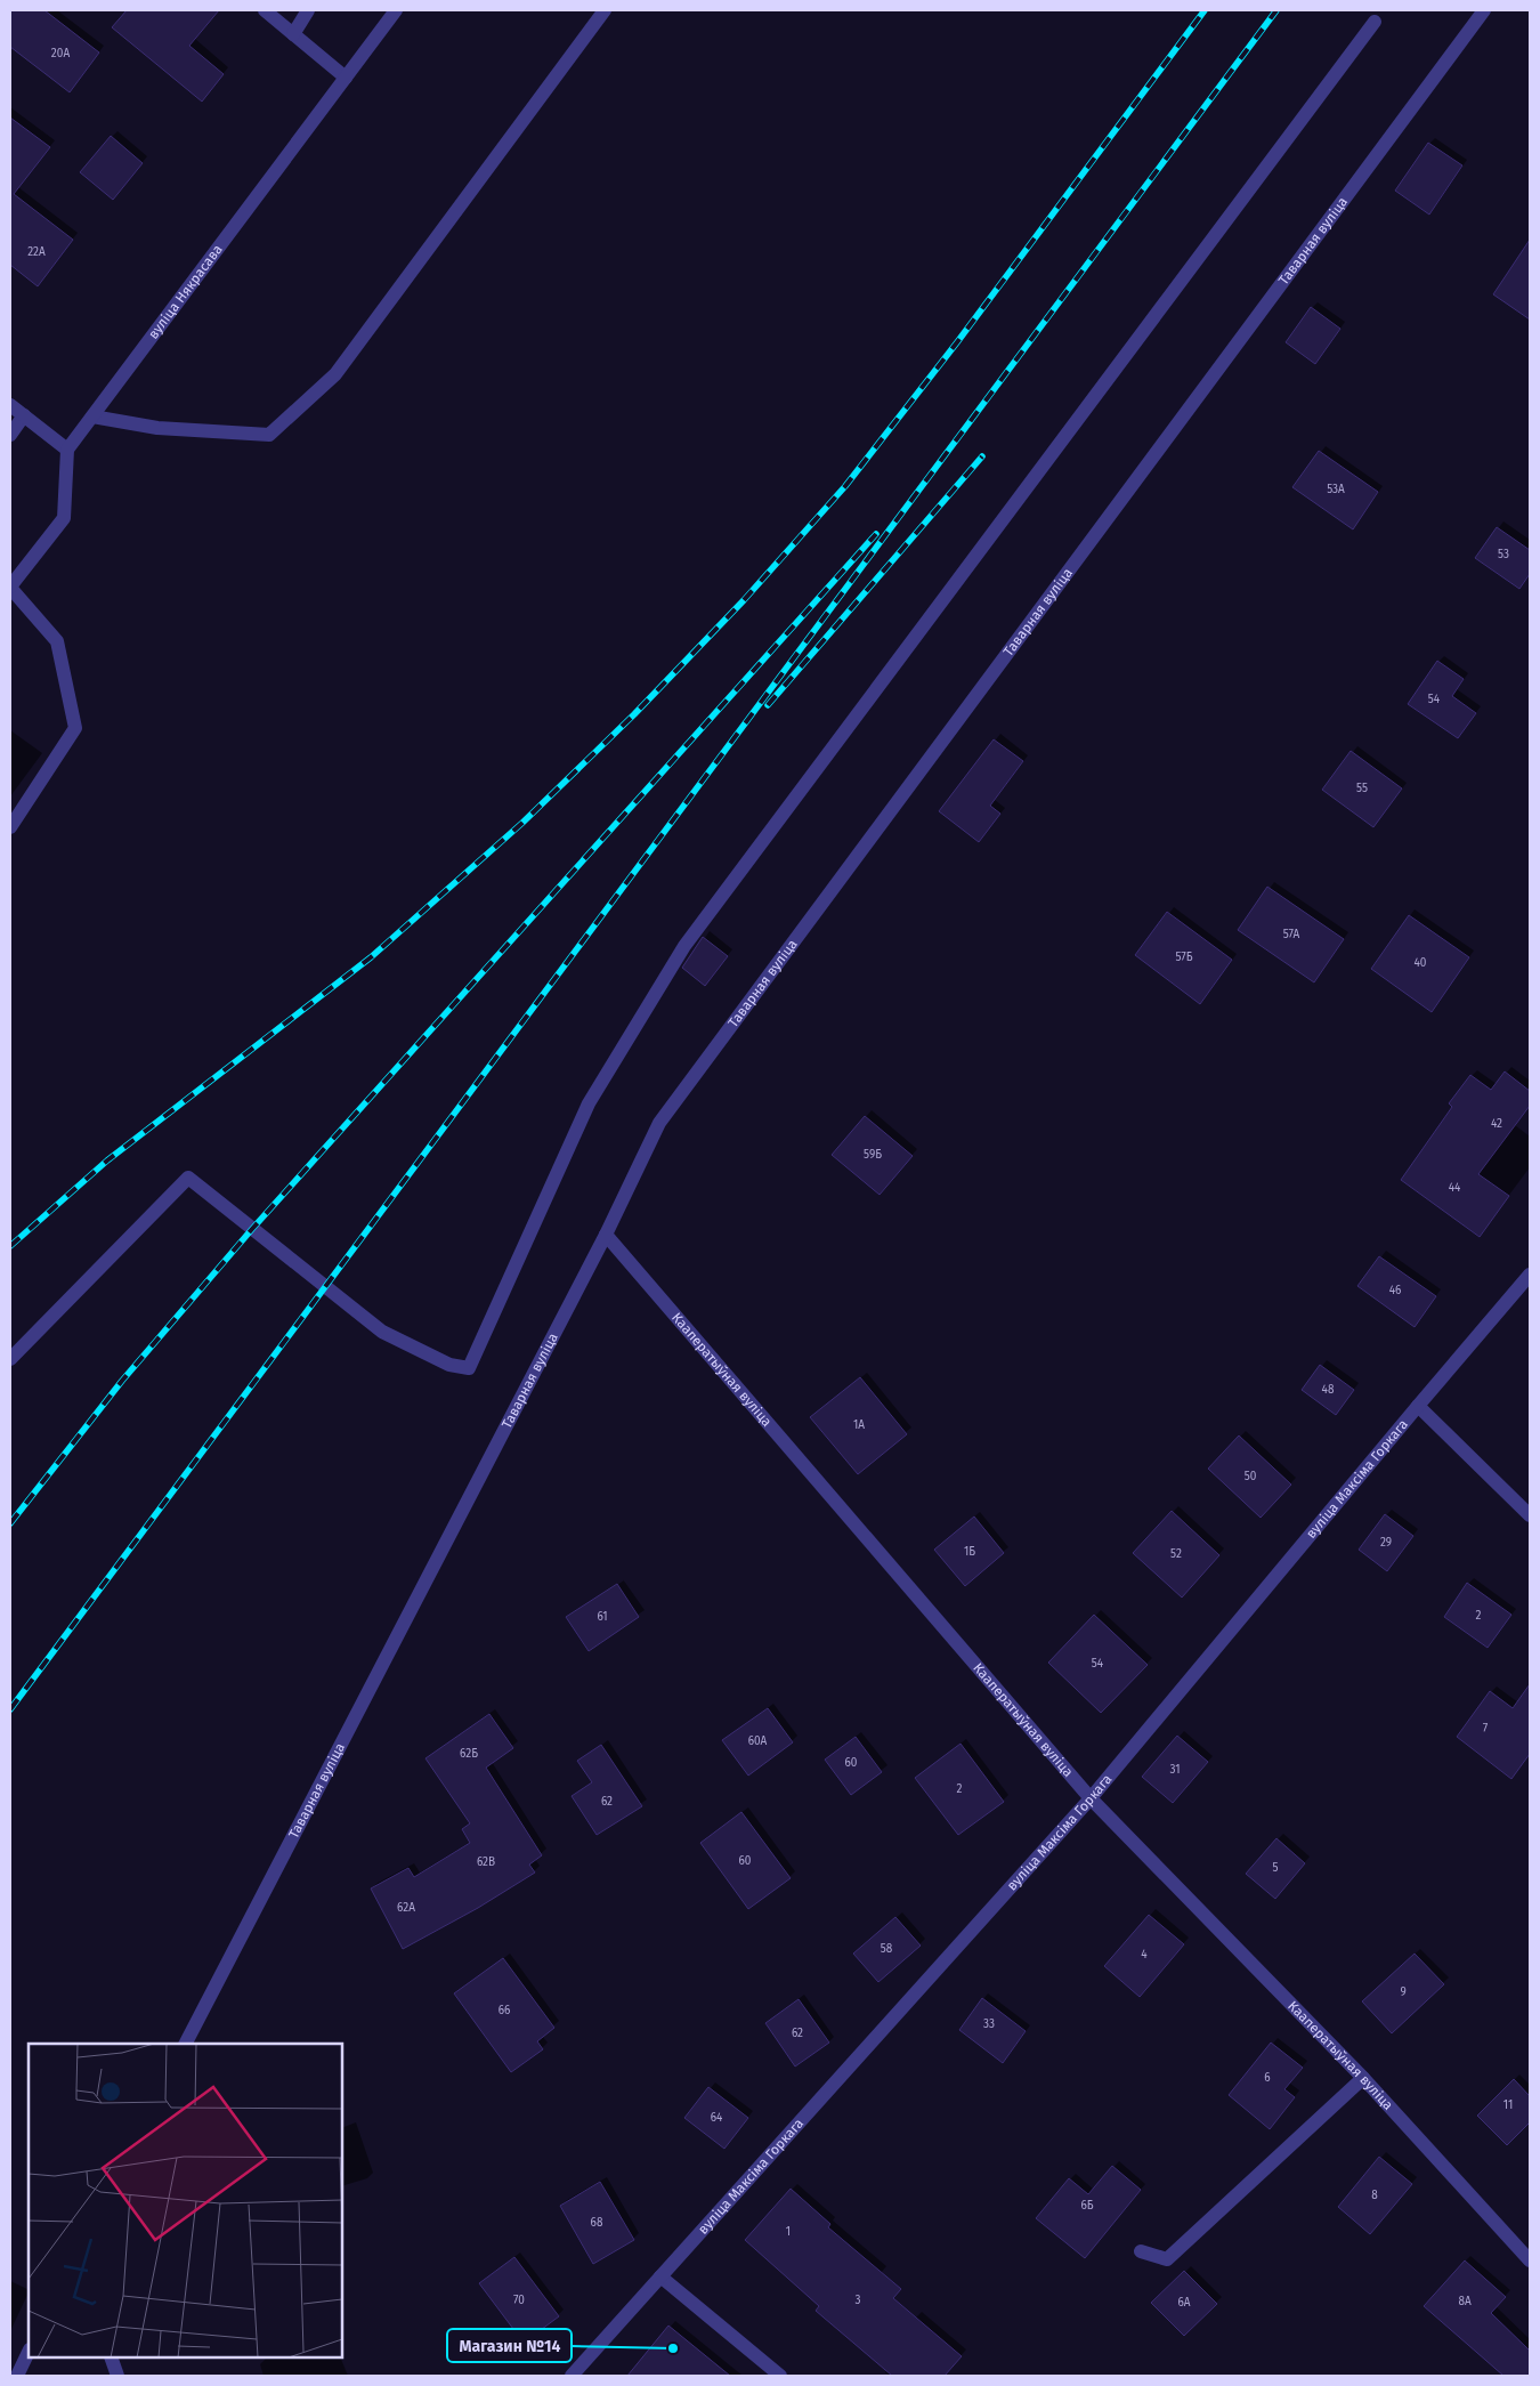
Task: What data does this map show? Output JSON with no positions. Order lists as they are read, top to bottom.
{
  "streets": {
    "street": [
      "Таварная вуліца",
      "вуліца Някрасава",
      "Кааператыўная вуліца",
      "вуліца Максіма Горкага"
    ]
  },
  "crossings": [
    ["Таварная вуліца", "Кааператыўная вуліца"],
    ["Кааператыўная вуліца", "вуліца Максіма Горкага"]
  ],
  "places": ["Магазин №14"],
  "house_numbers": [
    "20А",
    "22А",
    "53А",
    "53",
    "54",
    "55",
    "57А",
    "57Б",
    "40",
    "42",
    "59Б",
    "44",
    "46",
    "48",
    "1А",
    "50",
    "29",
    "1Б",
    "52",
    "2",
    "61",
    "54",
    "7",
    "60А",
    "62Б",
    "60",
    "31",
    "2",
    "62",
    "60",
    "62В",
    "5",
    "62А",
    "58",
    "4",
    "9",
    "66",
    "33",
    "62",
    "6",
    "11",
    "64",
    "8",
    "6Б",
    "68",
    "1",
    "70",
    "3",
    "8А",
    "6А"
  ]
}
